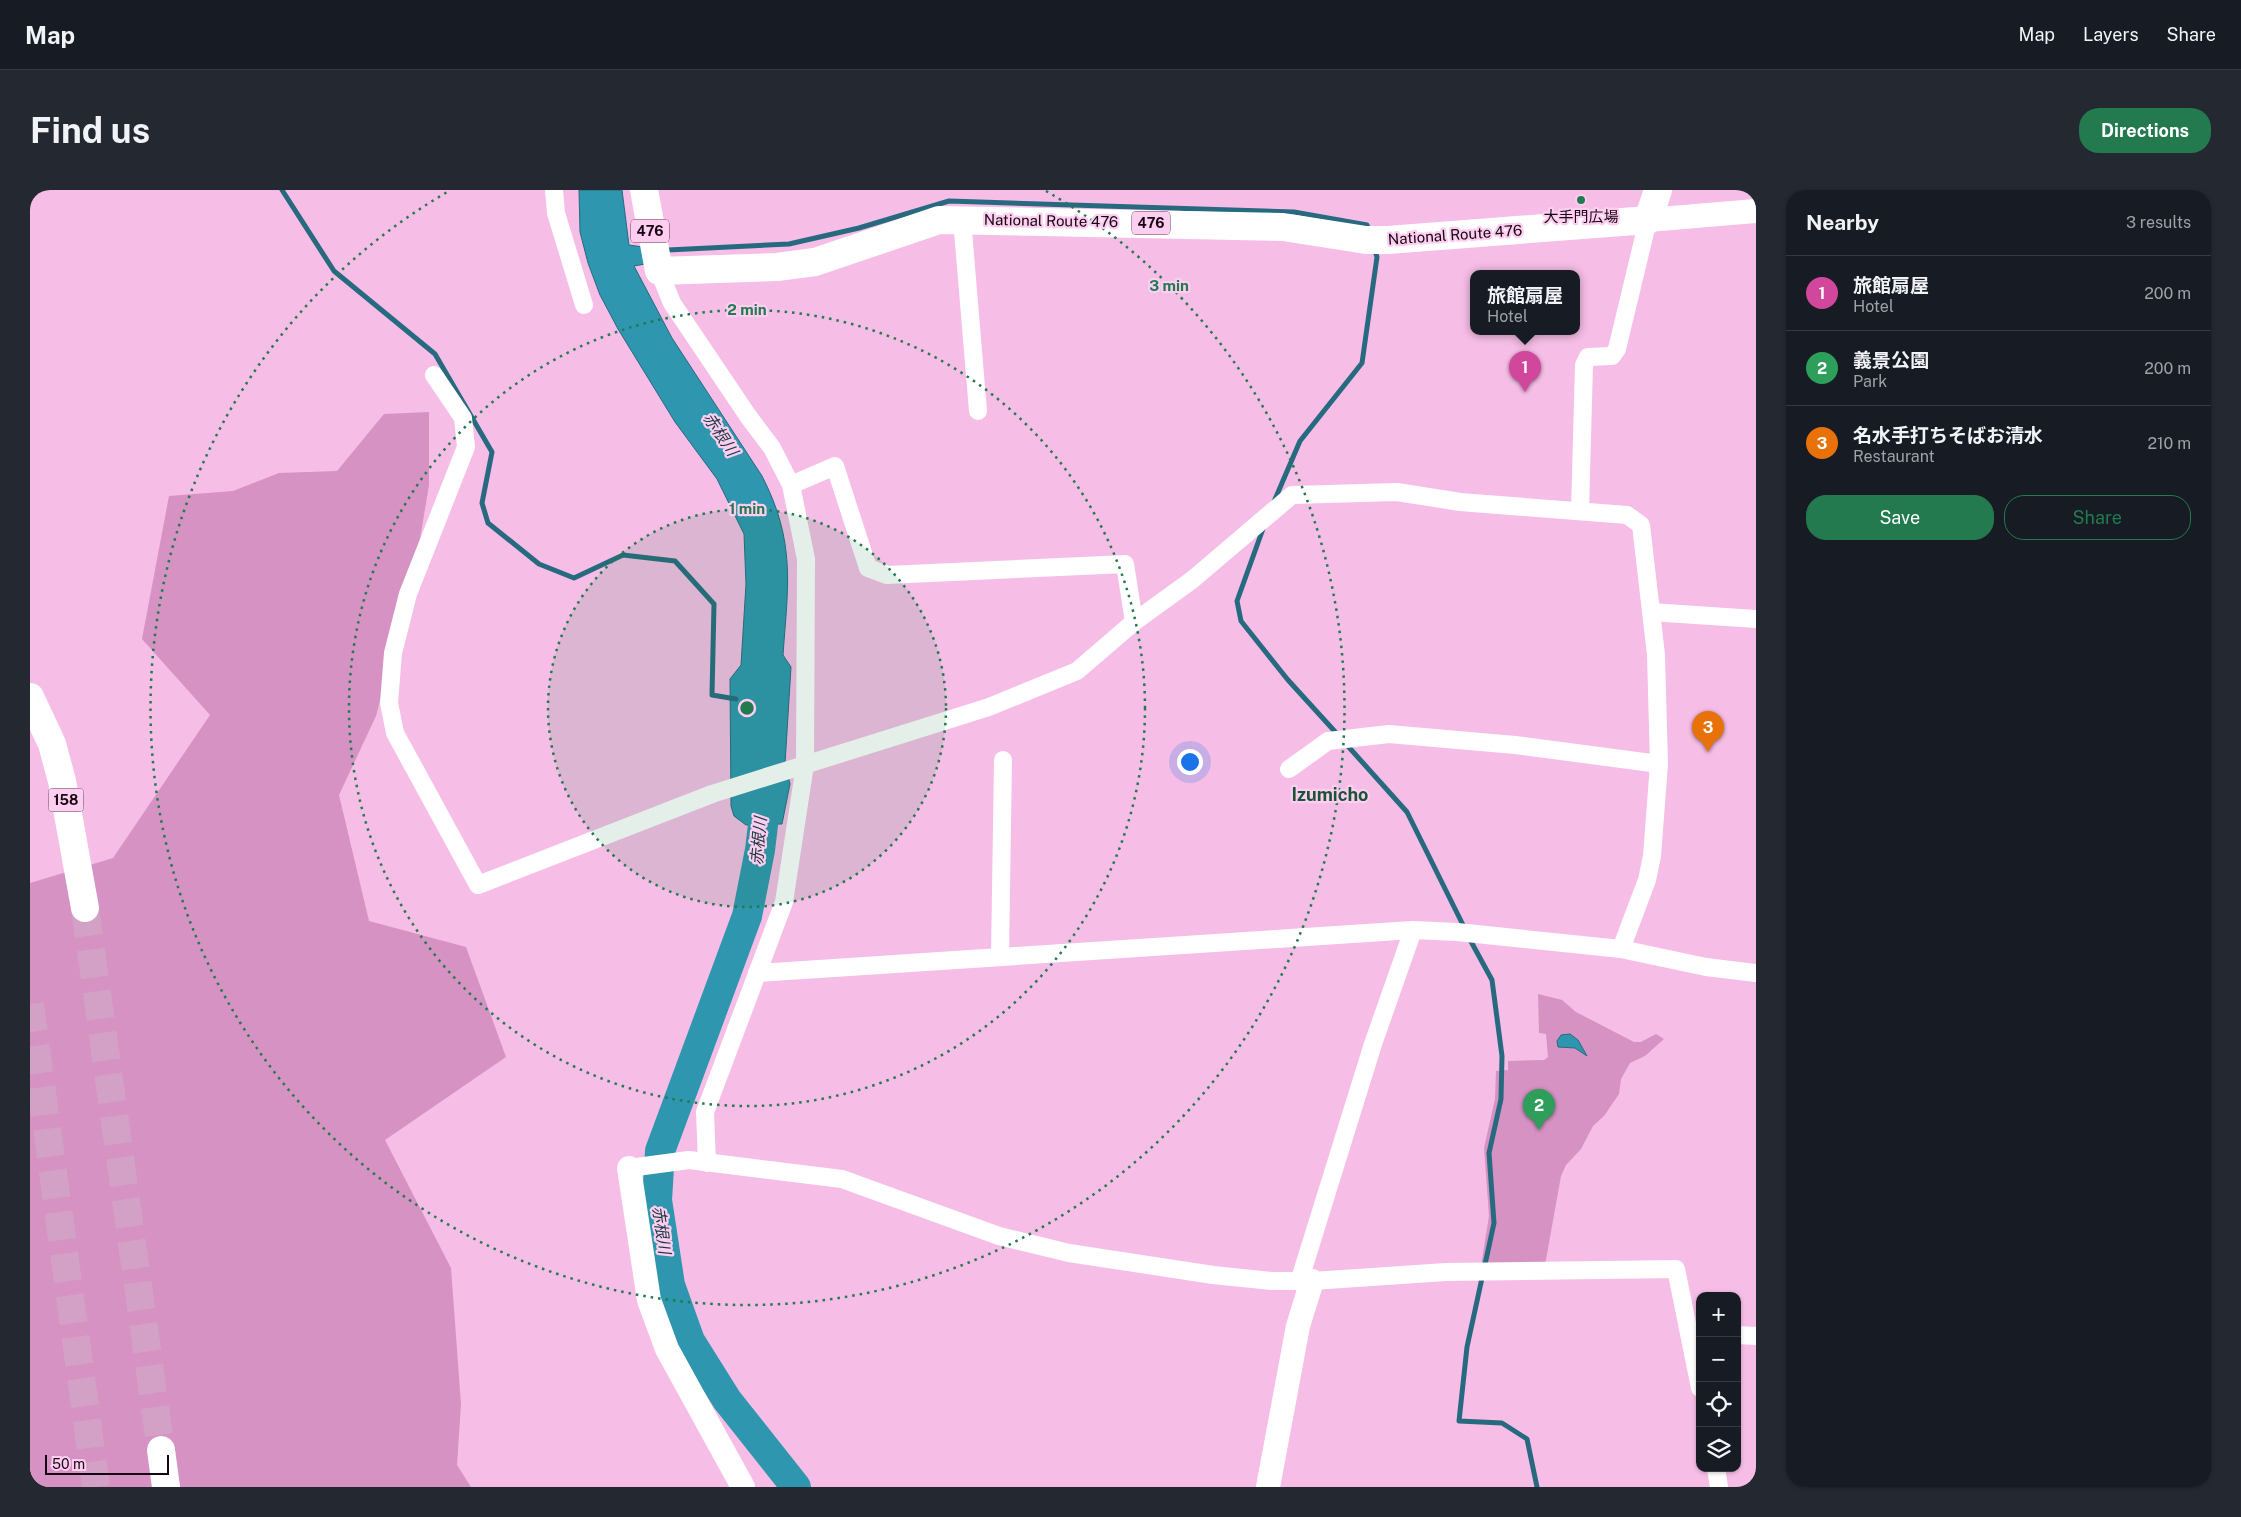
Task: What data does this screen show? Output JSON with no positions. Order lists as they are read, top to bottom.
{
  "streets": {
    "highway": ["National Route 476", "476", "158"]
  },
  "crossings": [
    ["National Route 476", "476"]
  ],
  "districts": ["Izumicho"],
  "water": ["赤根川"],
  "places": ["大手門広場"],
  "scale_bar": "50 m",
  "page": {
    "header": "Map",
    "nav": ["Map", "Layers", "Share"],
    "buttons": [
      "Directions",
      ["Save", "Share"]
    ],
    "title": "Find us",
    "heading": ["Nearby", "3 results"],
    "list": [
      {
        "mark": "1",
        "name": "旅館扇屋",
        "note": "Hotel",
        "value": "200 m"
      },
      {
        "mark": "2",
        "name": "義景公園",
        "note": "Park",
        "value": "200 m"
      },
      {
        "mark": "3",
        "name": "名水手打ちそばお清水",
        "note": "Restaurant",
        "value": "210 m"
      }
    ],
    "popup": ["旅館扇屋", "Hotel"],
    "pins": ["1", "3", "2"],
    "map_buttons": ["+", "−"],
    "scale": "50 m"
  },
  "rings": ["3 min", "2 min", "1 min"]
}
